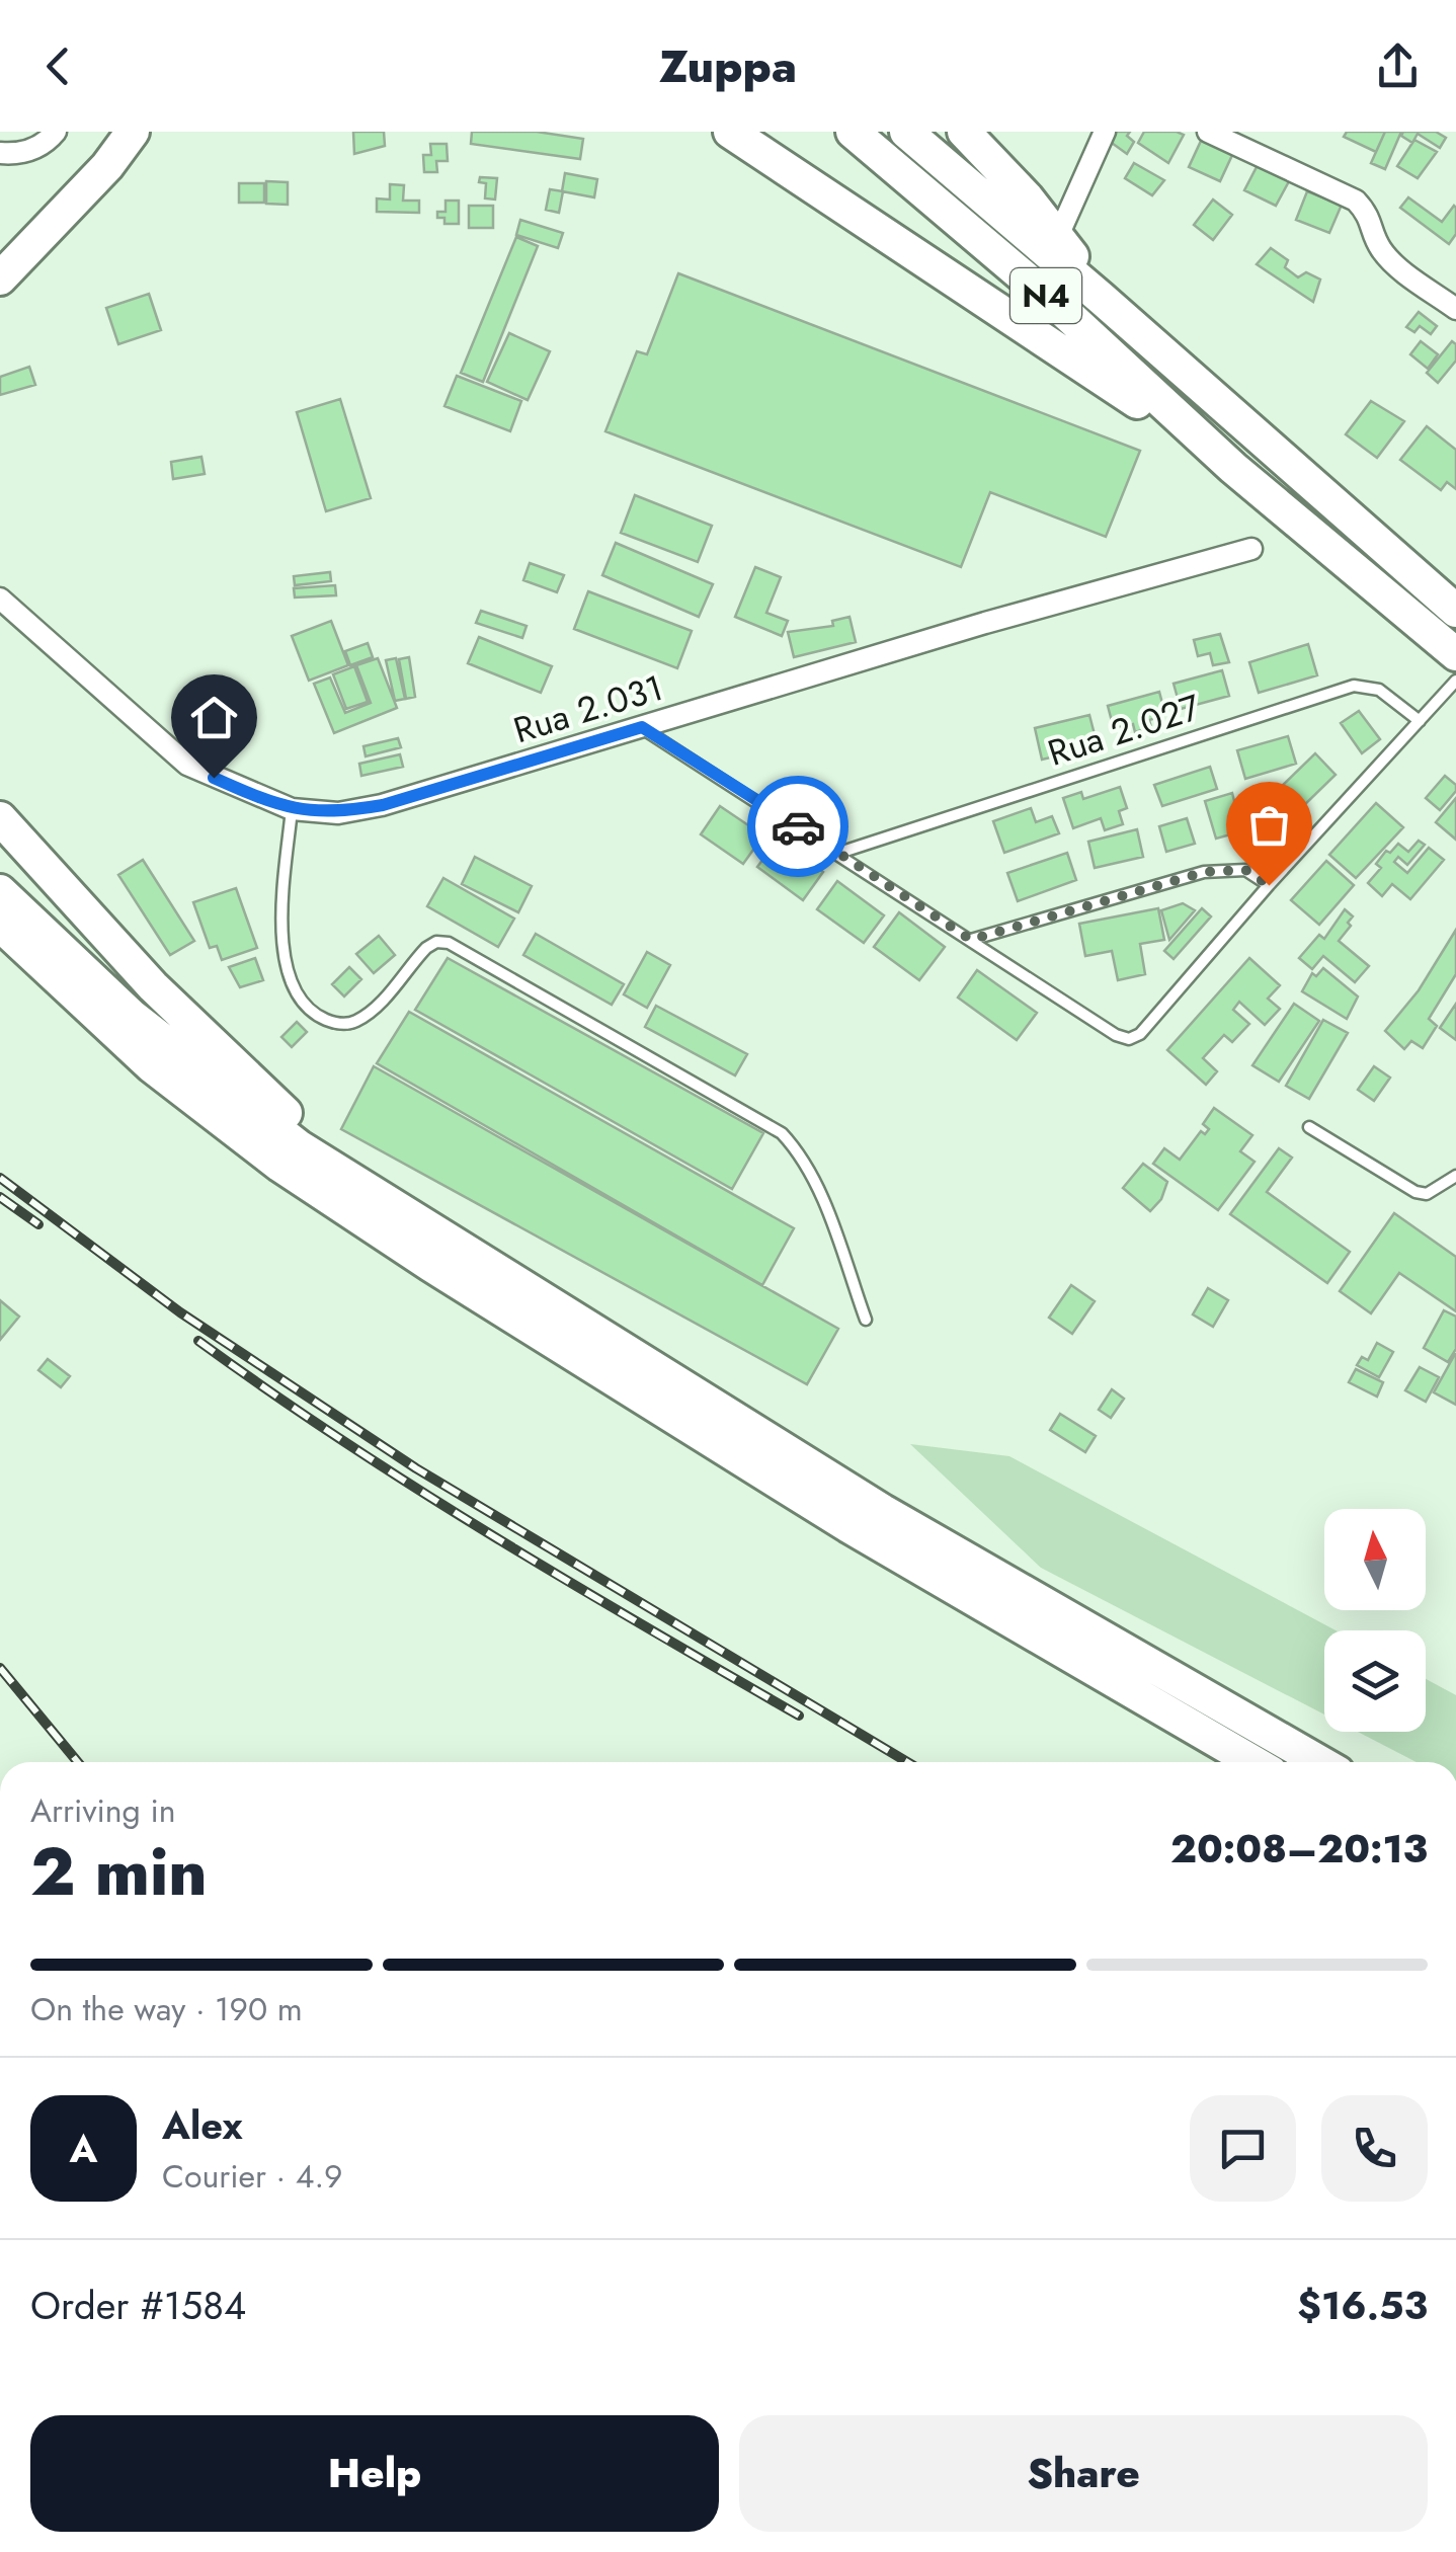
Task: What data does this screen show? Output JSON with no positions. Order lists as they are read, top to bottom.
{
  "streets": {
    "highway": ["N4"],
    "street": ["Rua 2.031"],
    "lane": ["Rua 2.027"]
  },
  "north": "top",
  "page": {
    "header": "Zuppa",
    "heading": ["2 min", "Arriving in", "20:08–20:13"],
    "panel": [
      "Alex",
      "Courier · 4.9",
      "Order #1584",
      "$16.53"
    ],
    "bar": "On the way · 190 m",
    "round": "A",
    "buttons": ["Help", "Share"]
  }
}
